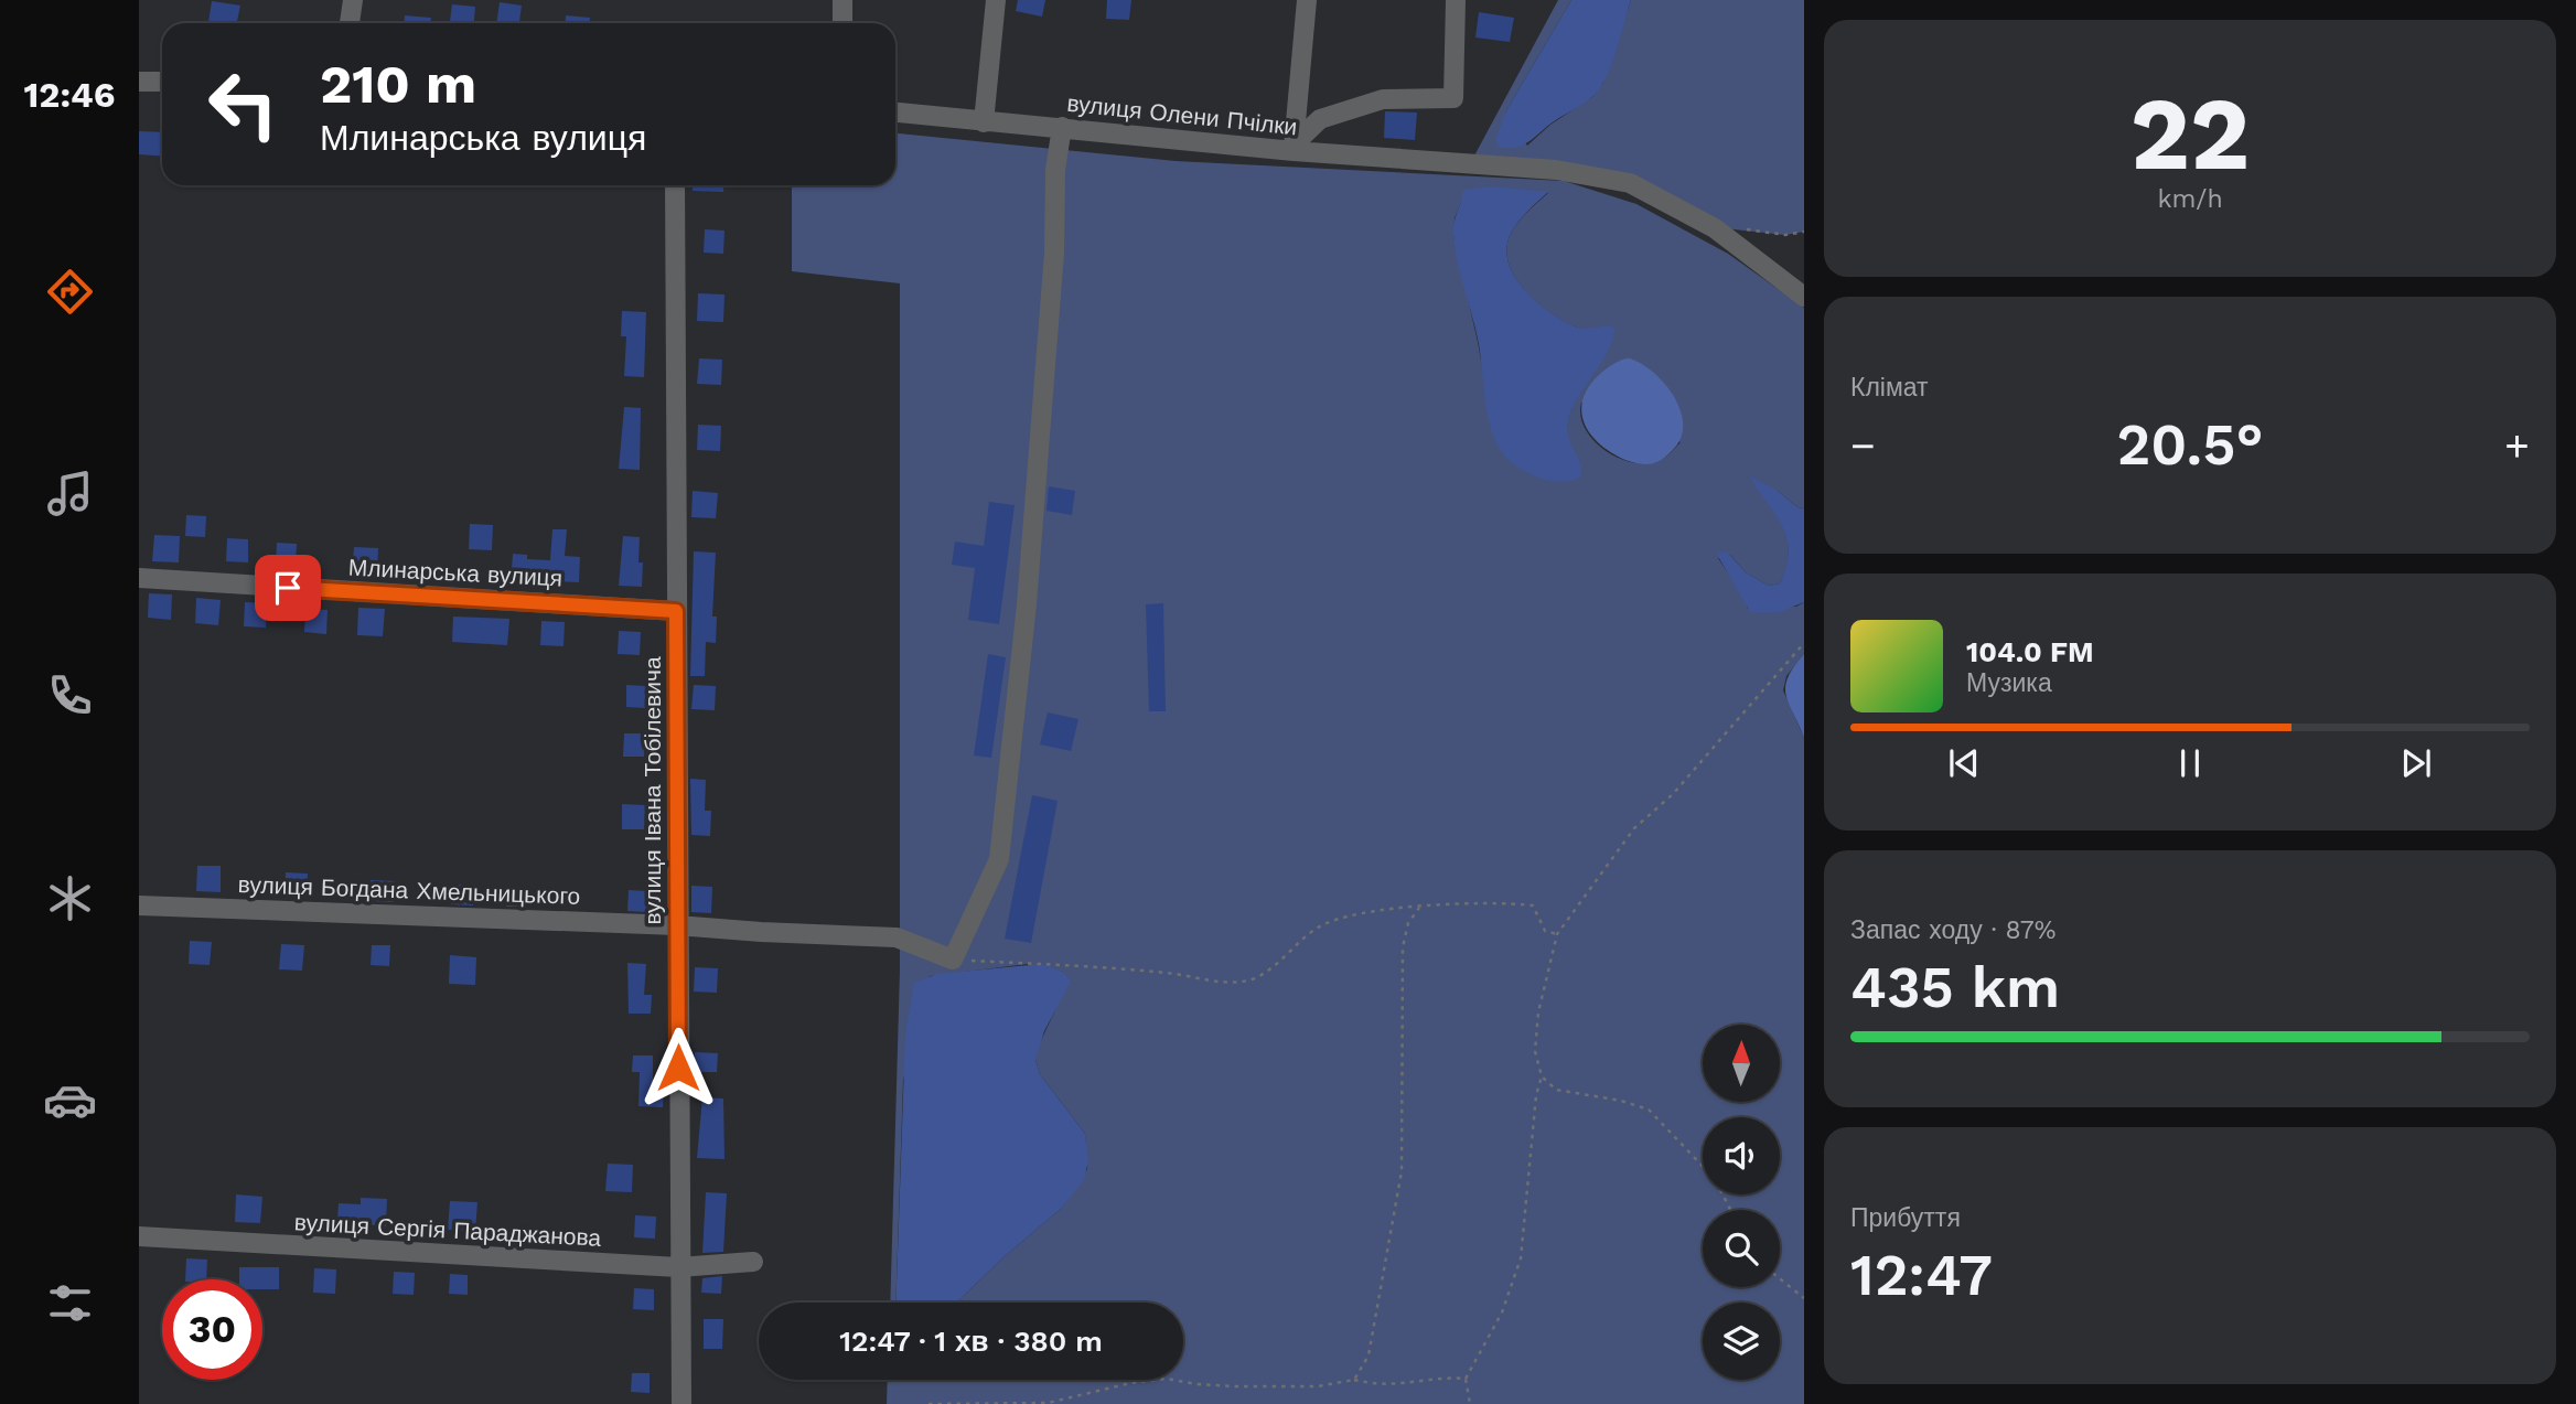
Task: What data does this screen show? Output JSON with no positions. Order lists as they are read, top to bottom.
{
  "streets": {
    "street": [
      "вулиця Олени Пчілки",
      "Млинарська вулиця",
      "вулиця Івана Тобілевича",
      "вулиця Богдана Хмельницького",
      "вулиця Сергія Параджанова"
    ]
  },
  "crossings": [
    ["Млинарська вулиця", "вулиця Івана Тобілевича"],
    ["вулиця Івана Тобілевича", "вулиця Богдана Хмельницького"],
    ["вулиця Івана Тобілевича", "вулиця Сергія Параджанова"]
  ],
  "north": "top",
  "page": {
    "tabs": "12:46",
    "tile": [
      ["22", "km/h"],
      "Клімат",
      ["Запас ходу · 87%", "435 km"],
      ["Прибуття", "12:47"]
    ],
    "turn": ["210 m", "Млинарська вулиця"],
    "heat": ["−", "20.5°", "+"],
    "song": ["104.0 FM", "Музика"],
    "limit": "30",
    "trip": "12:47 · 1 хв · 380 m"
  }
}
